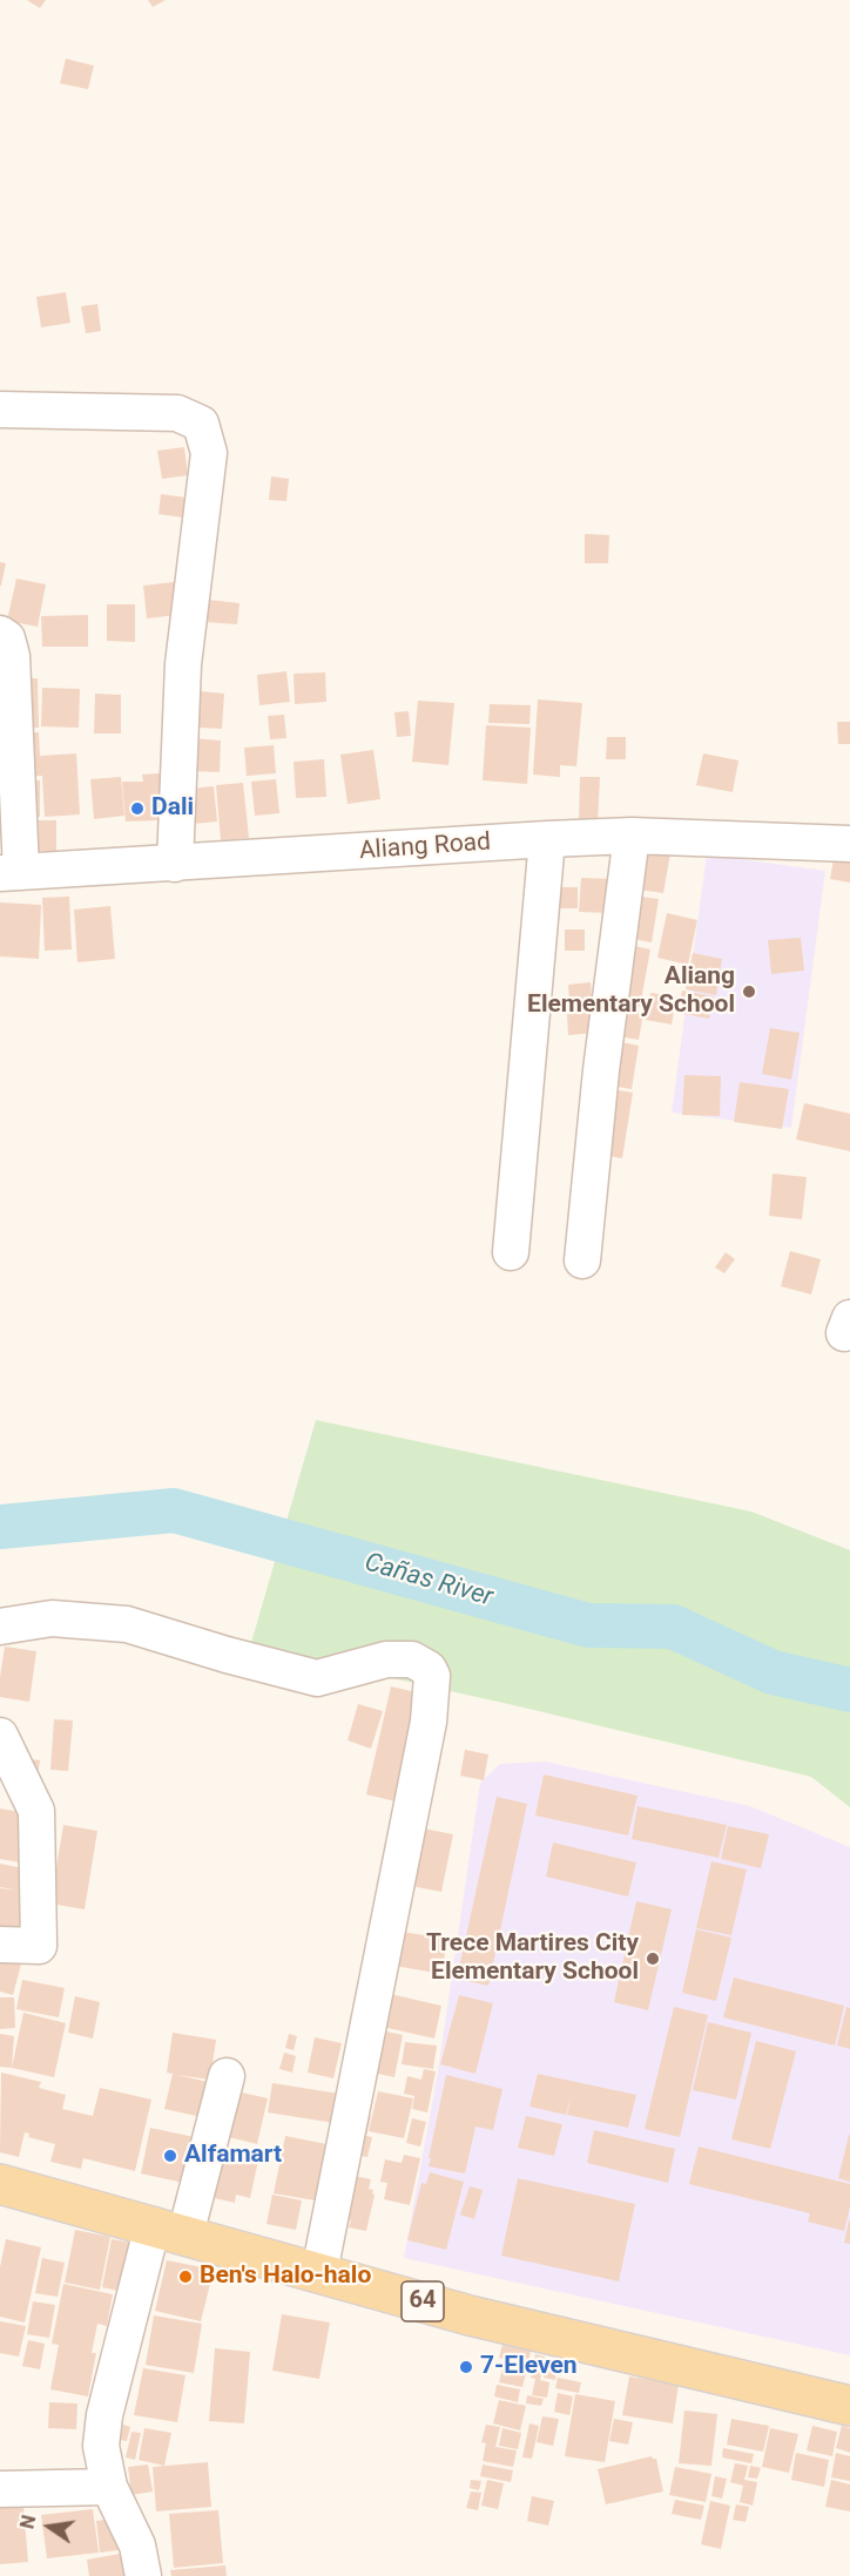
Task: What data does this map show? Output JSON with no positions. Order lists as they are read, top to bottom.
{
  "streets": {
    "main road": ["64"],
    "street": ["Aliang Road"]
  },
  "water": ["Cañas River"],
  "places": [
    "Dali",
    "Aliang Elementary School",
    "Trece Martires City Elementary School",
    "Alfamart",
    "Ben's Halo-halo",
    "7-Eleven"
  ],
  "north": "left"
}
